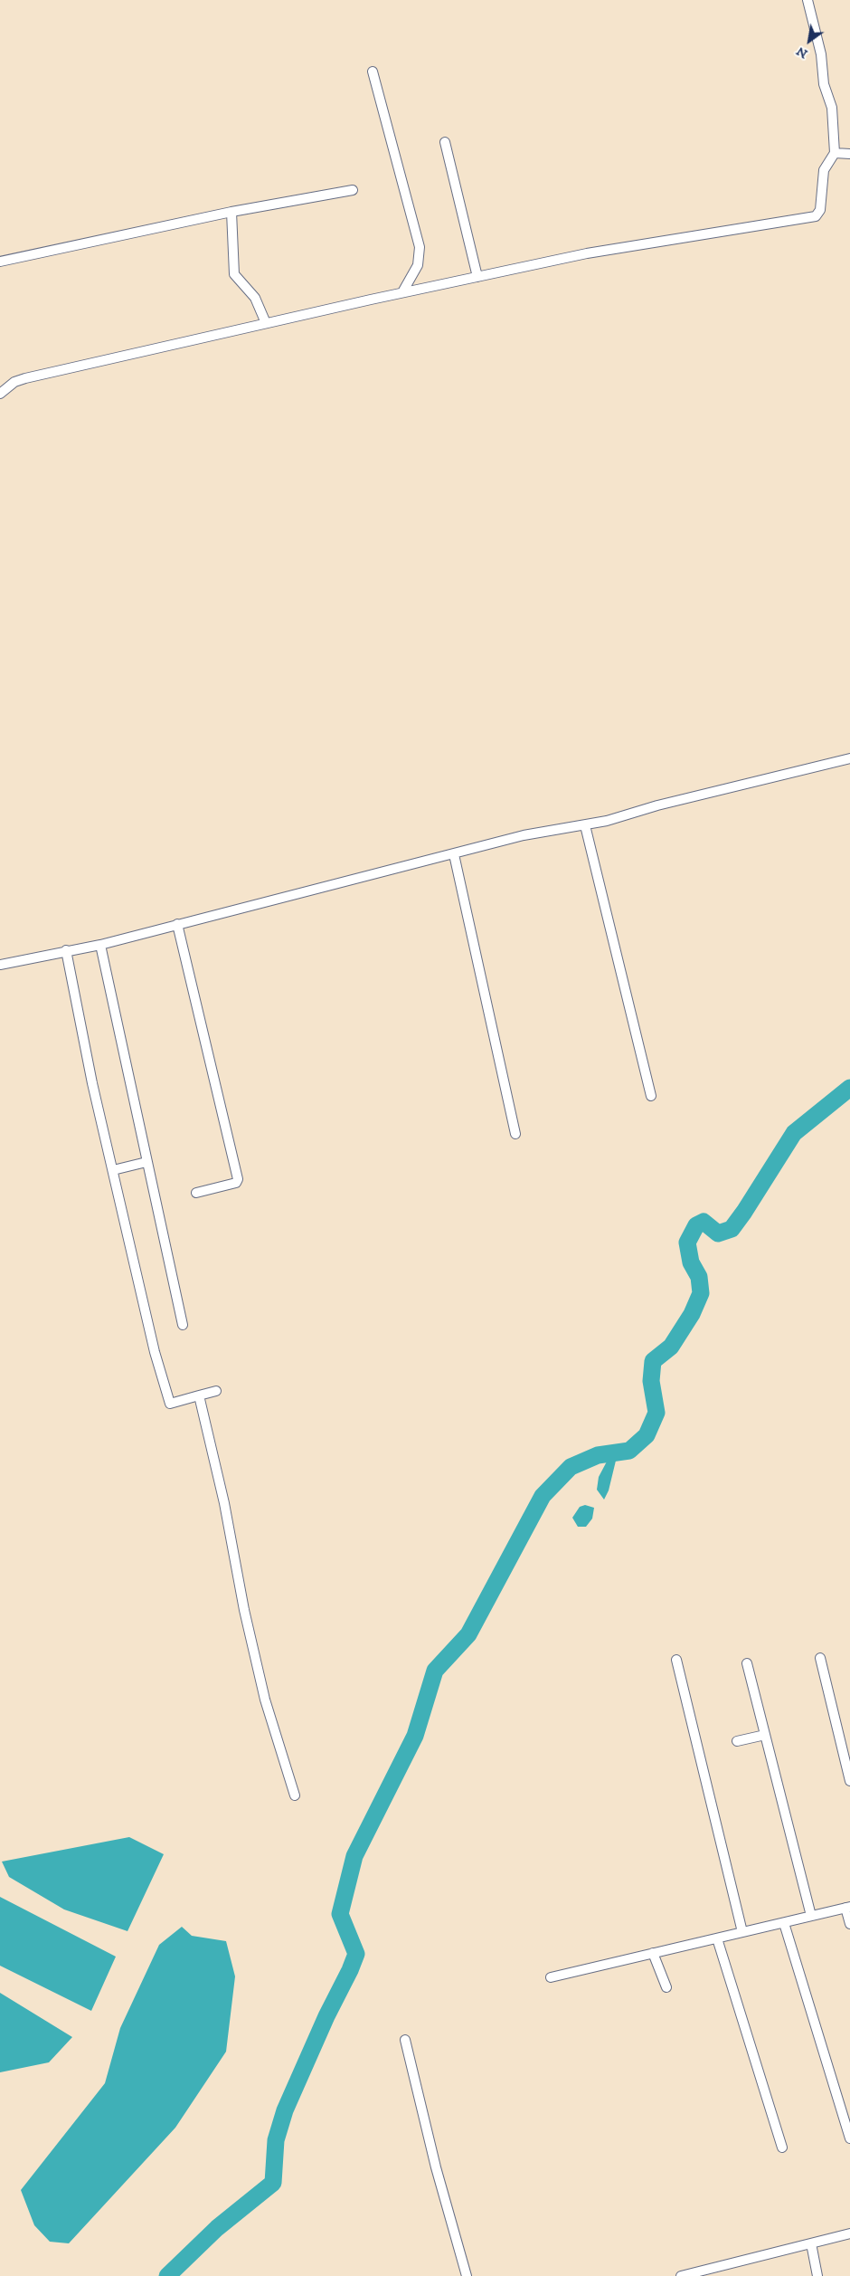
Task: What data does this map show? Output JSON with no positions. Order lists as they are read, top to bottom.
{
  "north": "bottom left"
}
